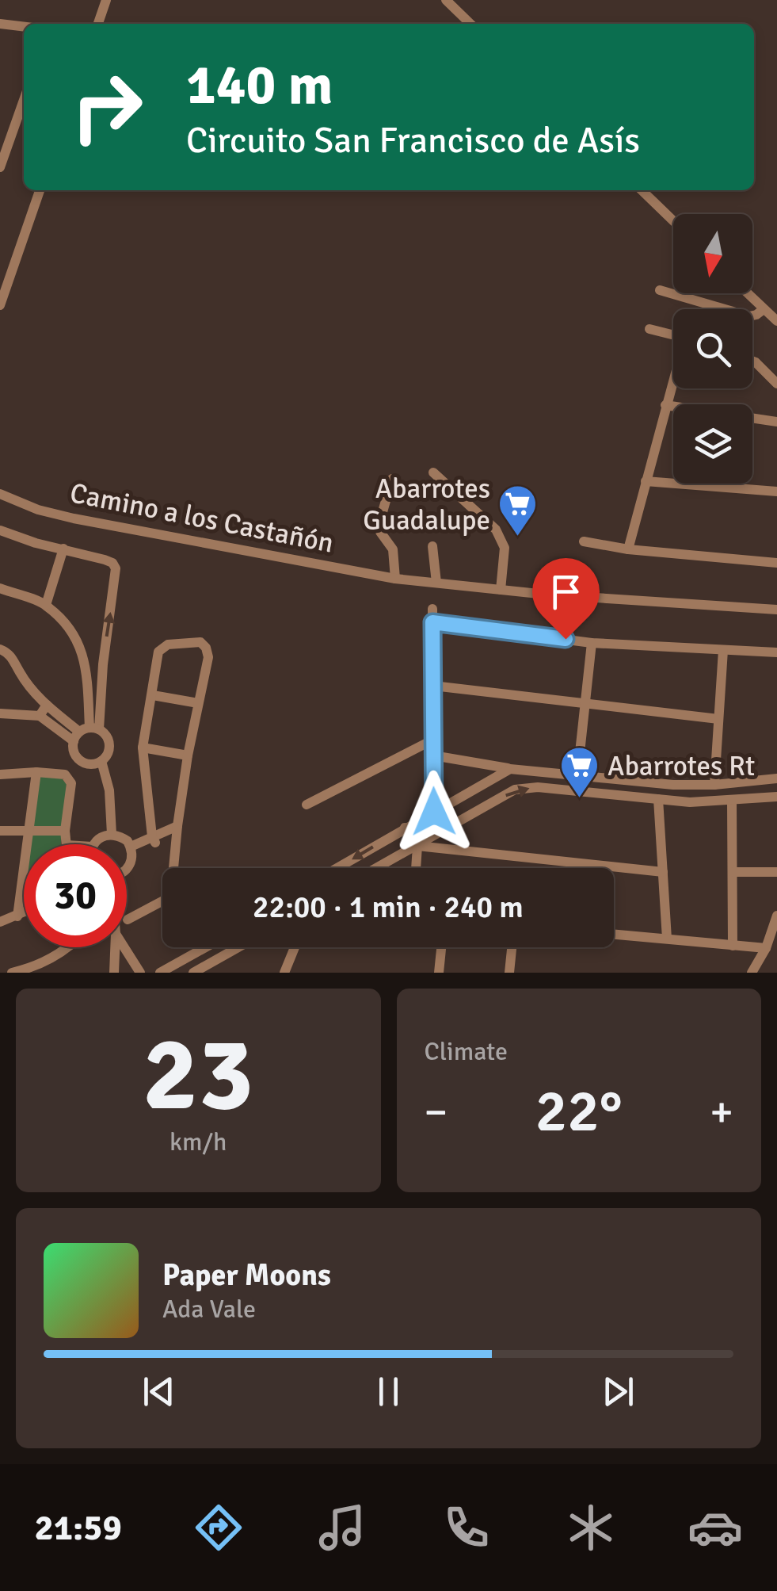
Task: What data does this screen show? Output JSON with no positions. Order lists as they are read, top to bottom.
{
  "streets": {
    "street": ["Camino a los Castañón"]
  },
  "places": {
    "supermarket": ["Abarrotes Guadalupe", "Abarrotes Rt"]
  },
  "north": "bottom",
  "page": {
    "turn": ["140 m", "Circuito San Francisco de Asís"],
    "limit": "30",
    "trip": "22:00 · 1 min · 240 m",
    "tile": [
      ["23", "km/h"],
      "Climate"
    ],
    "heat": ["−", "22°", "+"],
    "song": ["Paper Moons", "Ada Vale"],
    "tabs": "21:59"
  }
}
